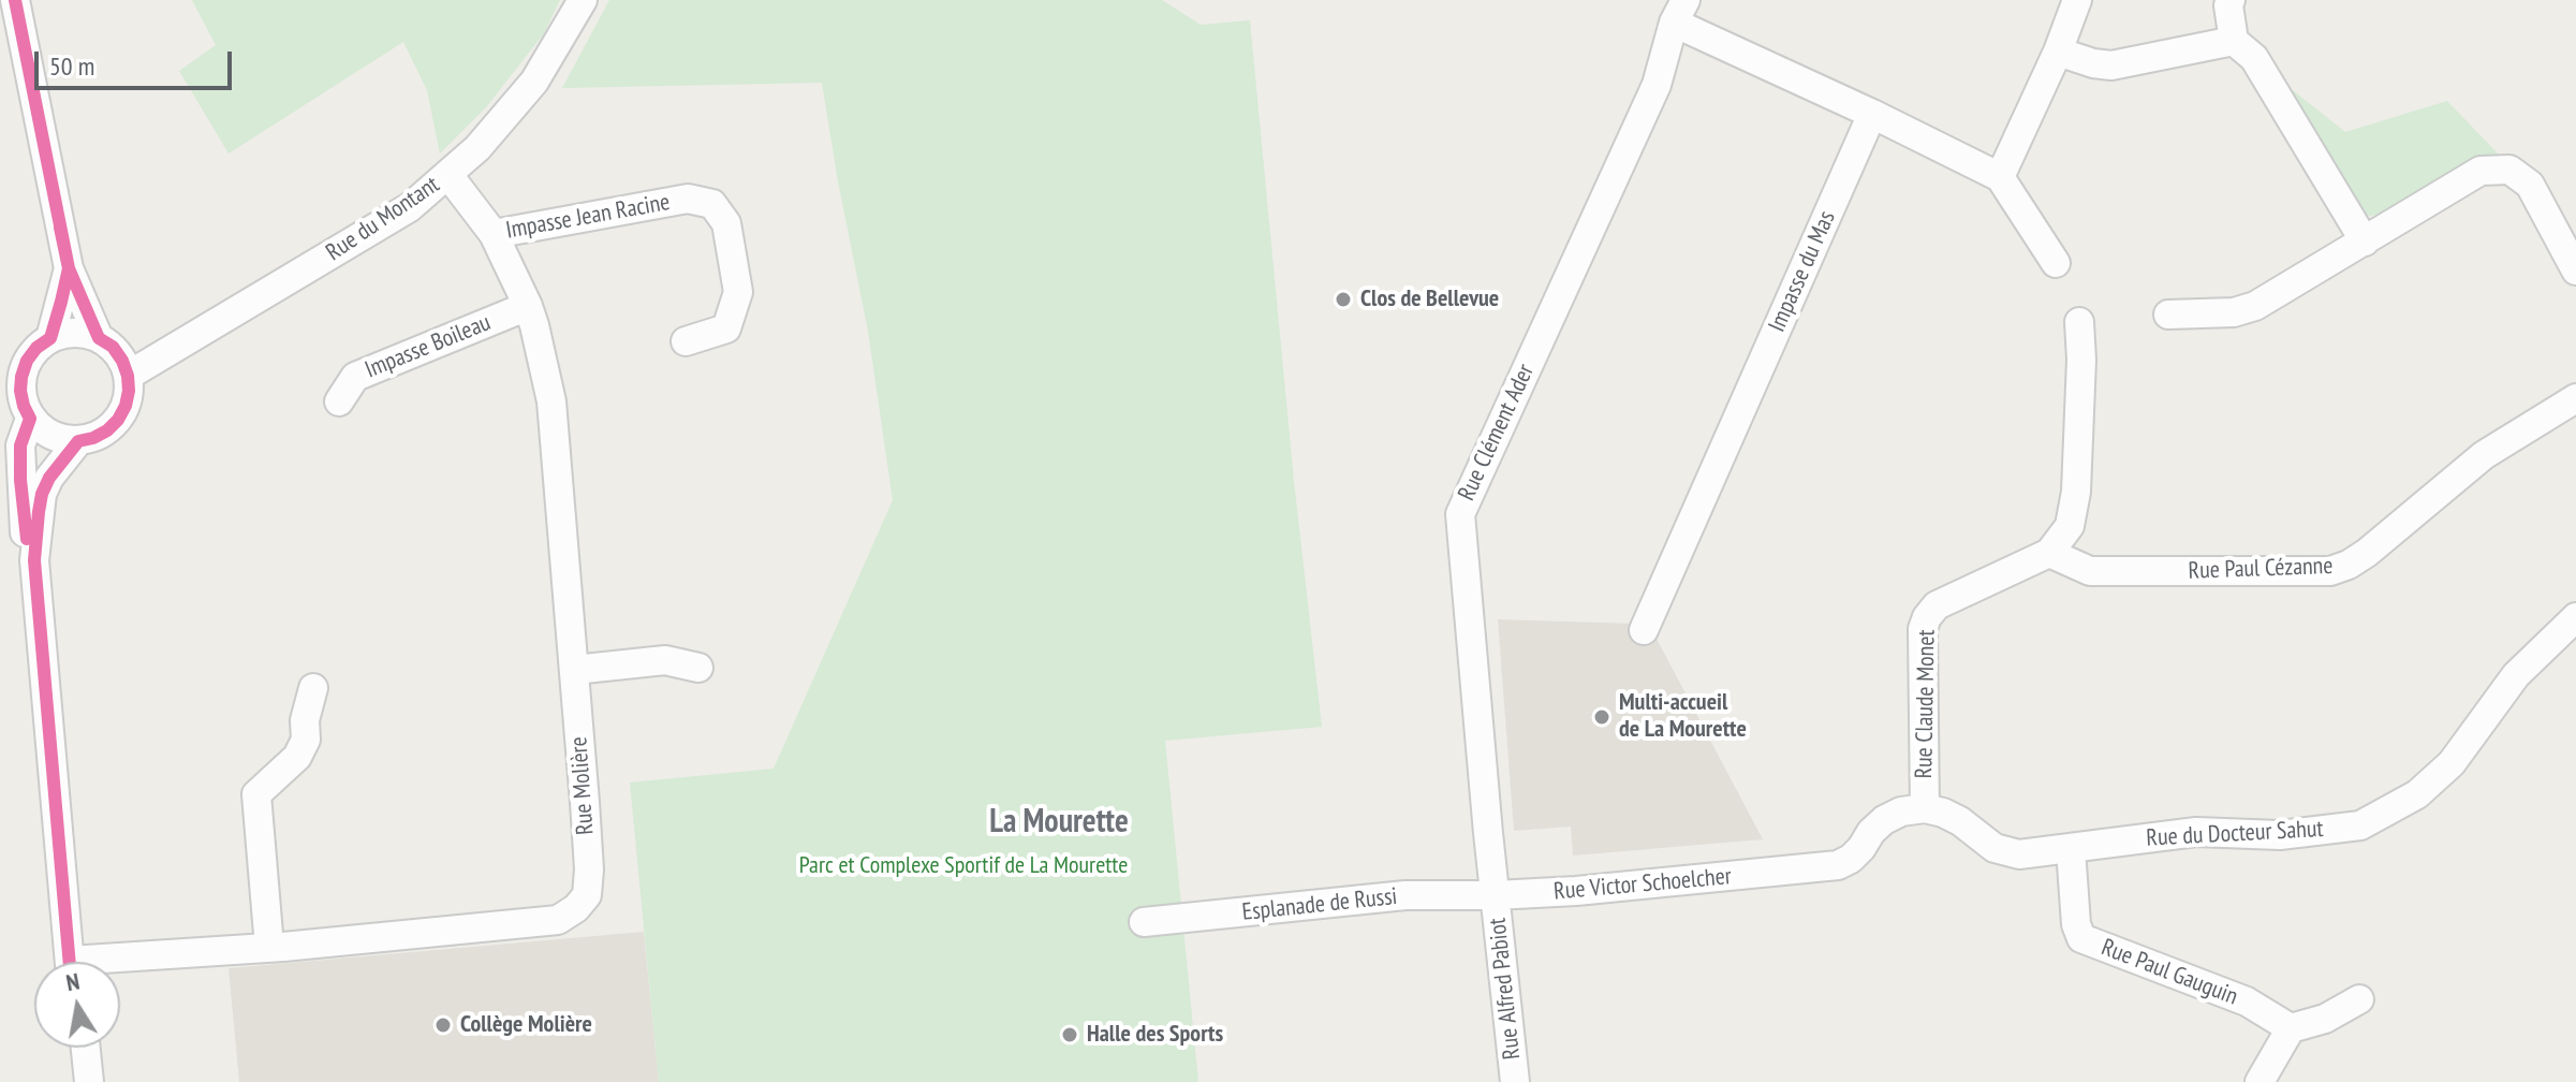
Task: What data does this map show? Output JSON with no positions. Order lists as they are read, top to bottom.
{
  "streets": {
    "street": [
      "Impasse Jean Racine",
      "Rue du Montant",
      "Impasse du Mas",
      "Impasse Boileau",
      "Rue Clément Ader",
      "Rue Paul Cézanne",
      "Rue Claude Monet",
      "Rue Molière",
      "Rue du Docteur Sahut",
      "Rue Victor Schoelcher",
      "Esplanade de Russi",
      "Rue Paul Gauguin",
      "Rue Alfred Pabiot"
    ]
  },
  "crossings": [
    ["Impasse Jean Racine", "Rue Molière"],
    ["Rue du Montant", "Rue Molière"],
    ["Impasse Boileau", "Rue Molière"],
    ["Rue Clément Ader", "Rue Victor Schoelcher"],
    ["Rue Clément Ader", "Esplanade de Russi"],
    ["Rue Clément Ader", "Rue Alfred Pabiot"],
    ["Rue Paul Cézanne", "Rue Claude Monet"],
    ["Rue Claude Monet", "Rue du Docteur Sahut"],
    ["Rue Claude Monet", "Rue Victor Schoelcher"],
    ["Rue du Docteur Sahut", "Rue Victor Schoelcher"],
    ["Rue du Docteur Sahut", "Rue Paul Gauguin"],
    ["Rue Victor Schoelcher", "Esplanade de Russi"],
    ["Rue Victor Schoelcher", "Rue Alfred Pabiot"],
    ["Esplanade de Russi", "Rue Alfred Pabiot"]
  ],
  "districts": ["La Mourette"],
  "parks": ["Parc et Complexe Sportif de La Mourette"],
  "places": [
    "Clos de Bellevue",
    "Multi-accueil de La Mourette",
    "Collège Molière",
    "Halle des Sports"
  ],
  "scale_bar": "50 m",
  "north": "top"
}
